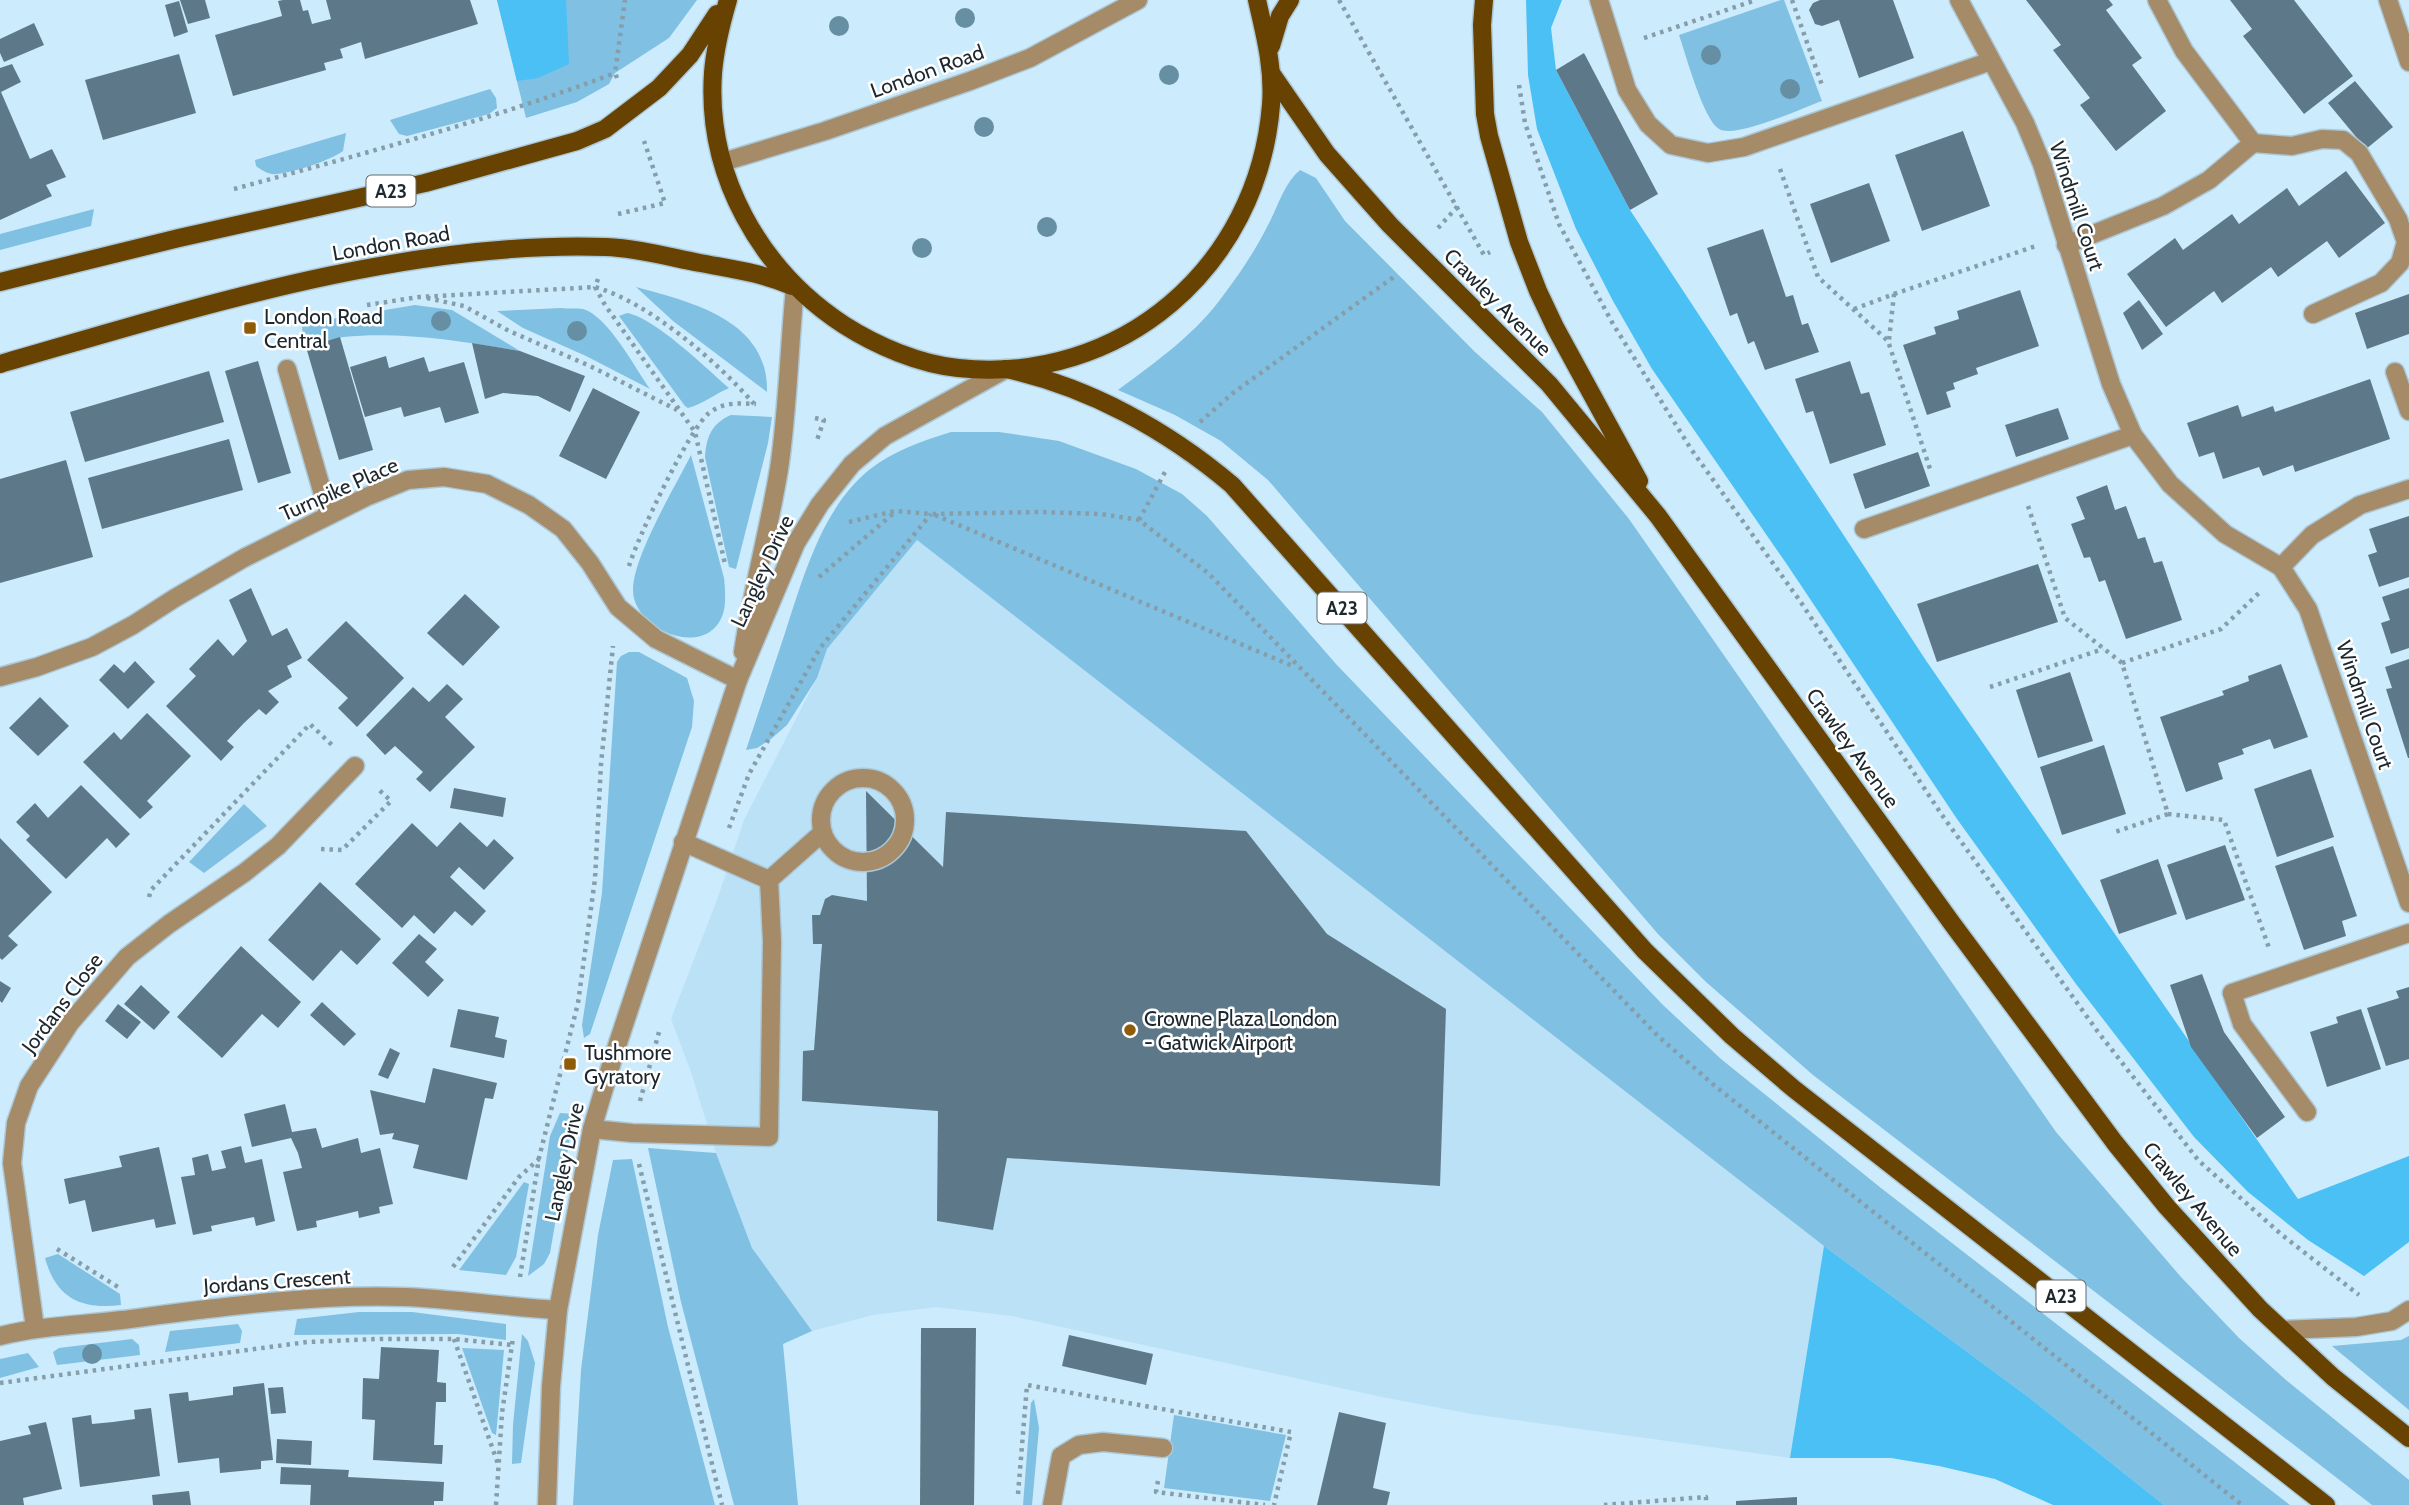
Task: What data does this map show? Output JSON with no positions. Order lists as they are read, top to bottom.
{
  "streets": {
    "main road": ["London Road", "A23", "Crawley Avenue"],
    "street": [
      "Windmill Court",
      "Turnpike Place",
      "Langley Drive",
      "Jordans Close",
      "Jordans Crescent"
    ]
  },
  "crossings": [
    ["London Road", "Langley Drive"],
    ["A23", "Langley Drive"],
    ["Turnpike Place", "Langley Drive"],
    ["Langley Drive", "Jordans Crescent"],
    ["Jordans Close", "Jordans Crescent"]
  ],
  "places": {
    "transit": ["London Road Central", "Tushmore Gyratory"],
    "other": ["Crowne Plaza London - Gatwick Airport"]
  }
}
